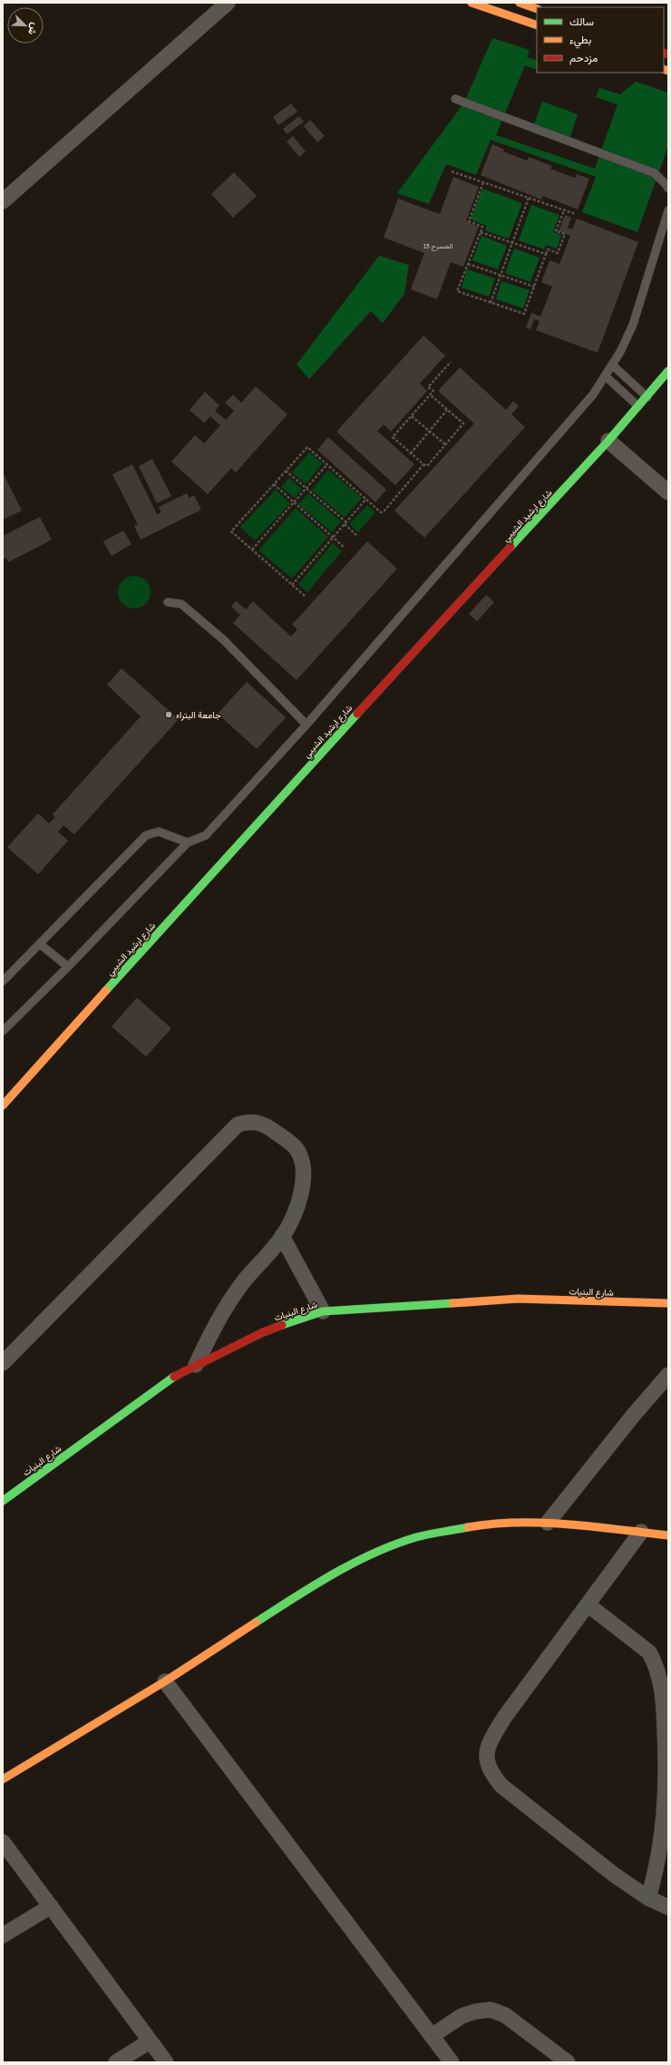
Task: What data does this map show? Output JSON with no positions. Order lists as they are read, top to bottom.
{
  "streets": {
    "street": ["شارع ارشيد الشيبي", "شارع البنيات"]
  },
  "places": ["جامعة البتراء"],
  "house_numbers": ["15 المسرح"],
  "legend": ["سالك", "بطيء", "مزدحم"],
  "north": "bottom right"
}
